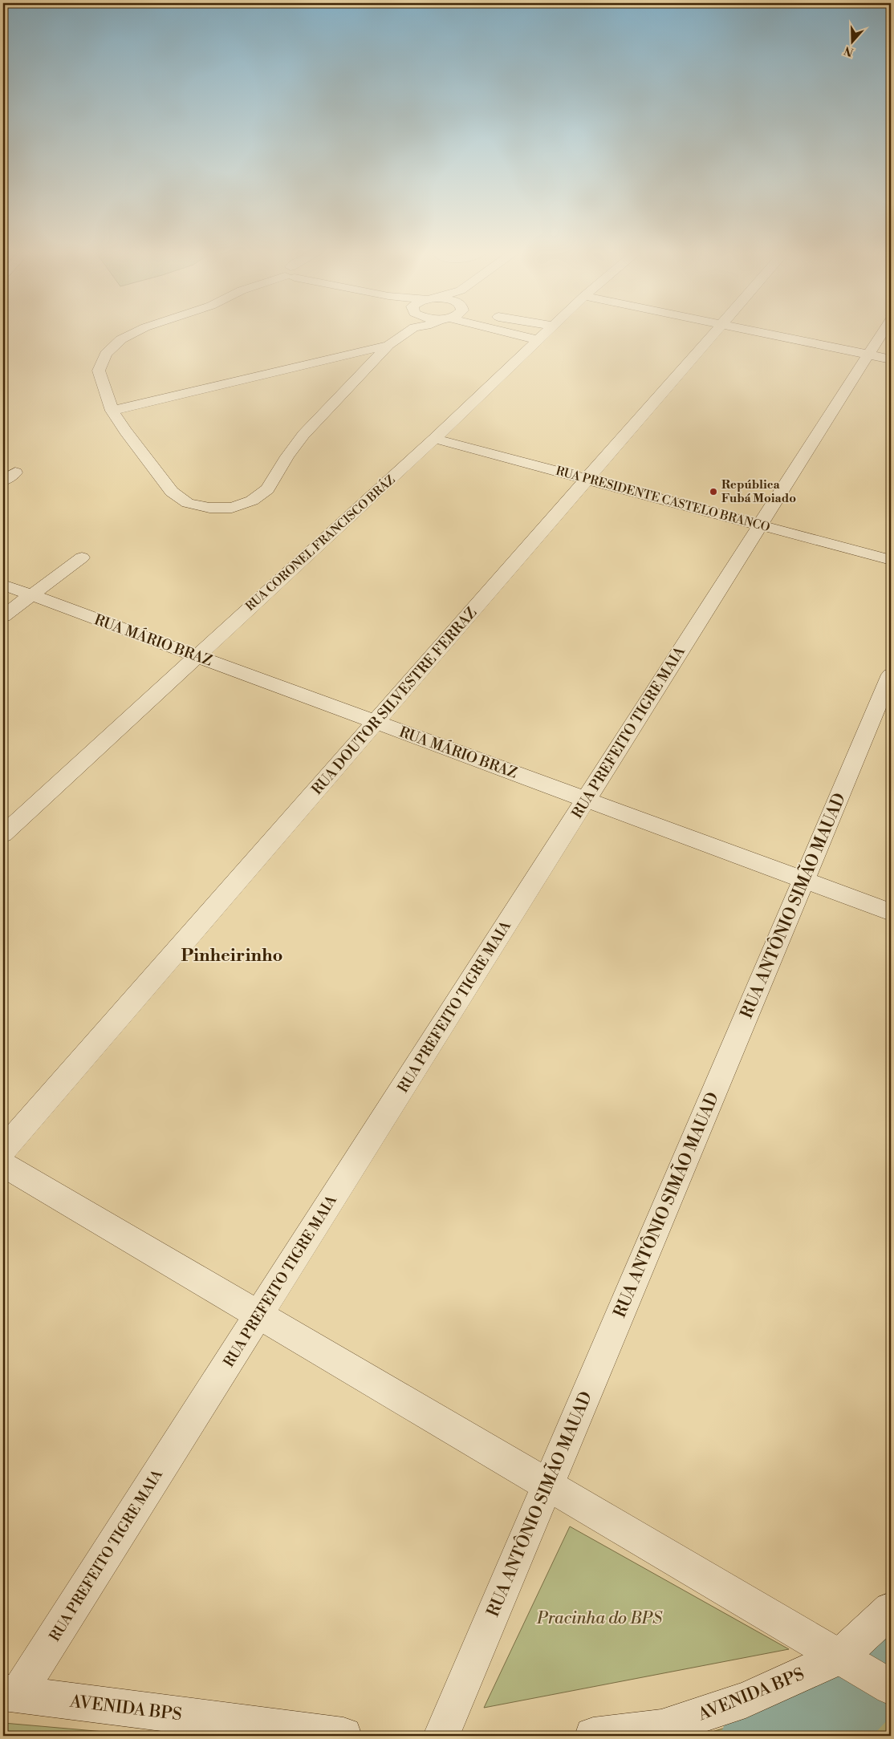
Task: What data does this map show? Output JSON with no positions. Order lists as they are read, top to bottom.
{
  "streets": {
    "street": [
      "RUA PRESIDENTE CASTELO BRANCO",
      "RUA CORONEL FRANCISCO BRÁZ",
      "RUA MÁRIO BRAZ",
      "RUA DOUTOR SILVESTRE FERRAZ",
      "RUA PREFEITO TIGRE MAIA",
      "RUA ANTÔNIO SIMÃO MAUAD",
      "AVENIDA BPS"
    ]
  },
  "crossings": [
    ["RUA PRESIDENTE CASTELO BRANCO", "RUA CORONEL FRANCISCO BRÁZ"],
    ["RUA PRESIDENTE CASTELO BRANCO", "RUA DOUTOR SILVESTRE FERRAZ"],
    ["RUA PRESIDENTE CASTELO BRANCO", "RUA PREFEITO TIGRE MAIA"],
    ["RUA CORONEL FRANCISCO BRÁZ", "RUA MÁRIO BRAZ"],
    ["RUA MÁRIO BRAZ", "RUA DOUTOR SILVESTRE FERRAZ"],
    ["RUA MÁRIO BRAZ", "RUA PREFEITO TIGRE MAIA"],
    ["RUA MÁRIO BRAZ", "RUA ANTÔNIO SIMÃO MAUAD"],
    ["RUA PREFEITO TIGRE MAIA", "AVENIDA BPS"]
  ],
  "districts": ["Pinheirinho"],
  "parks": ["Pracinha do BPS"],
  "places": ["República Fubá Moiado"],
  "north": "bottom"
}
